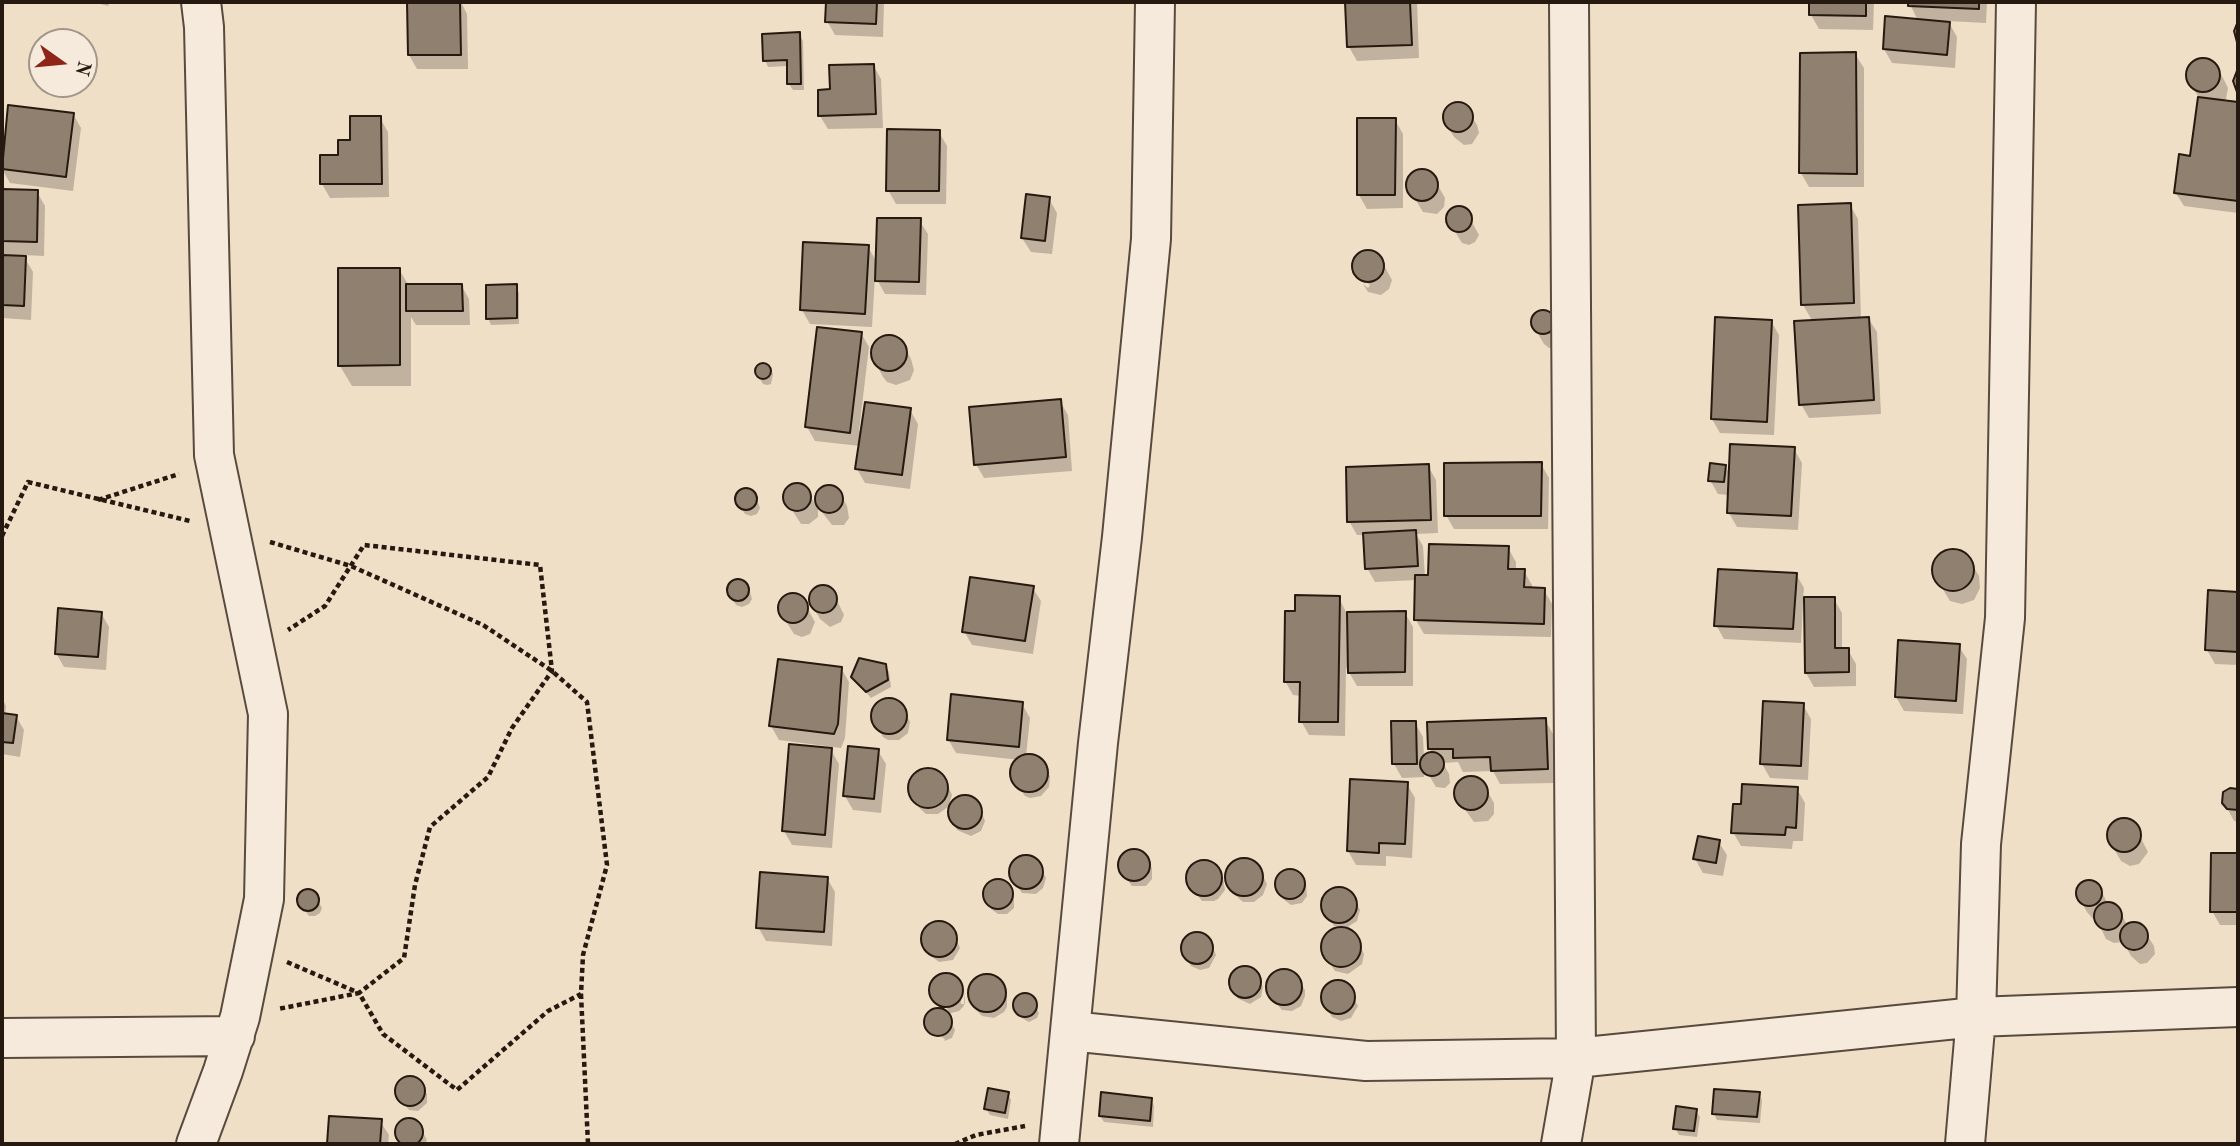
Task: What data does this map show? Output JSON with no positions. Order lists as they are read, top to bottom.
{
  "north": "right"
}
